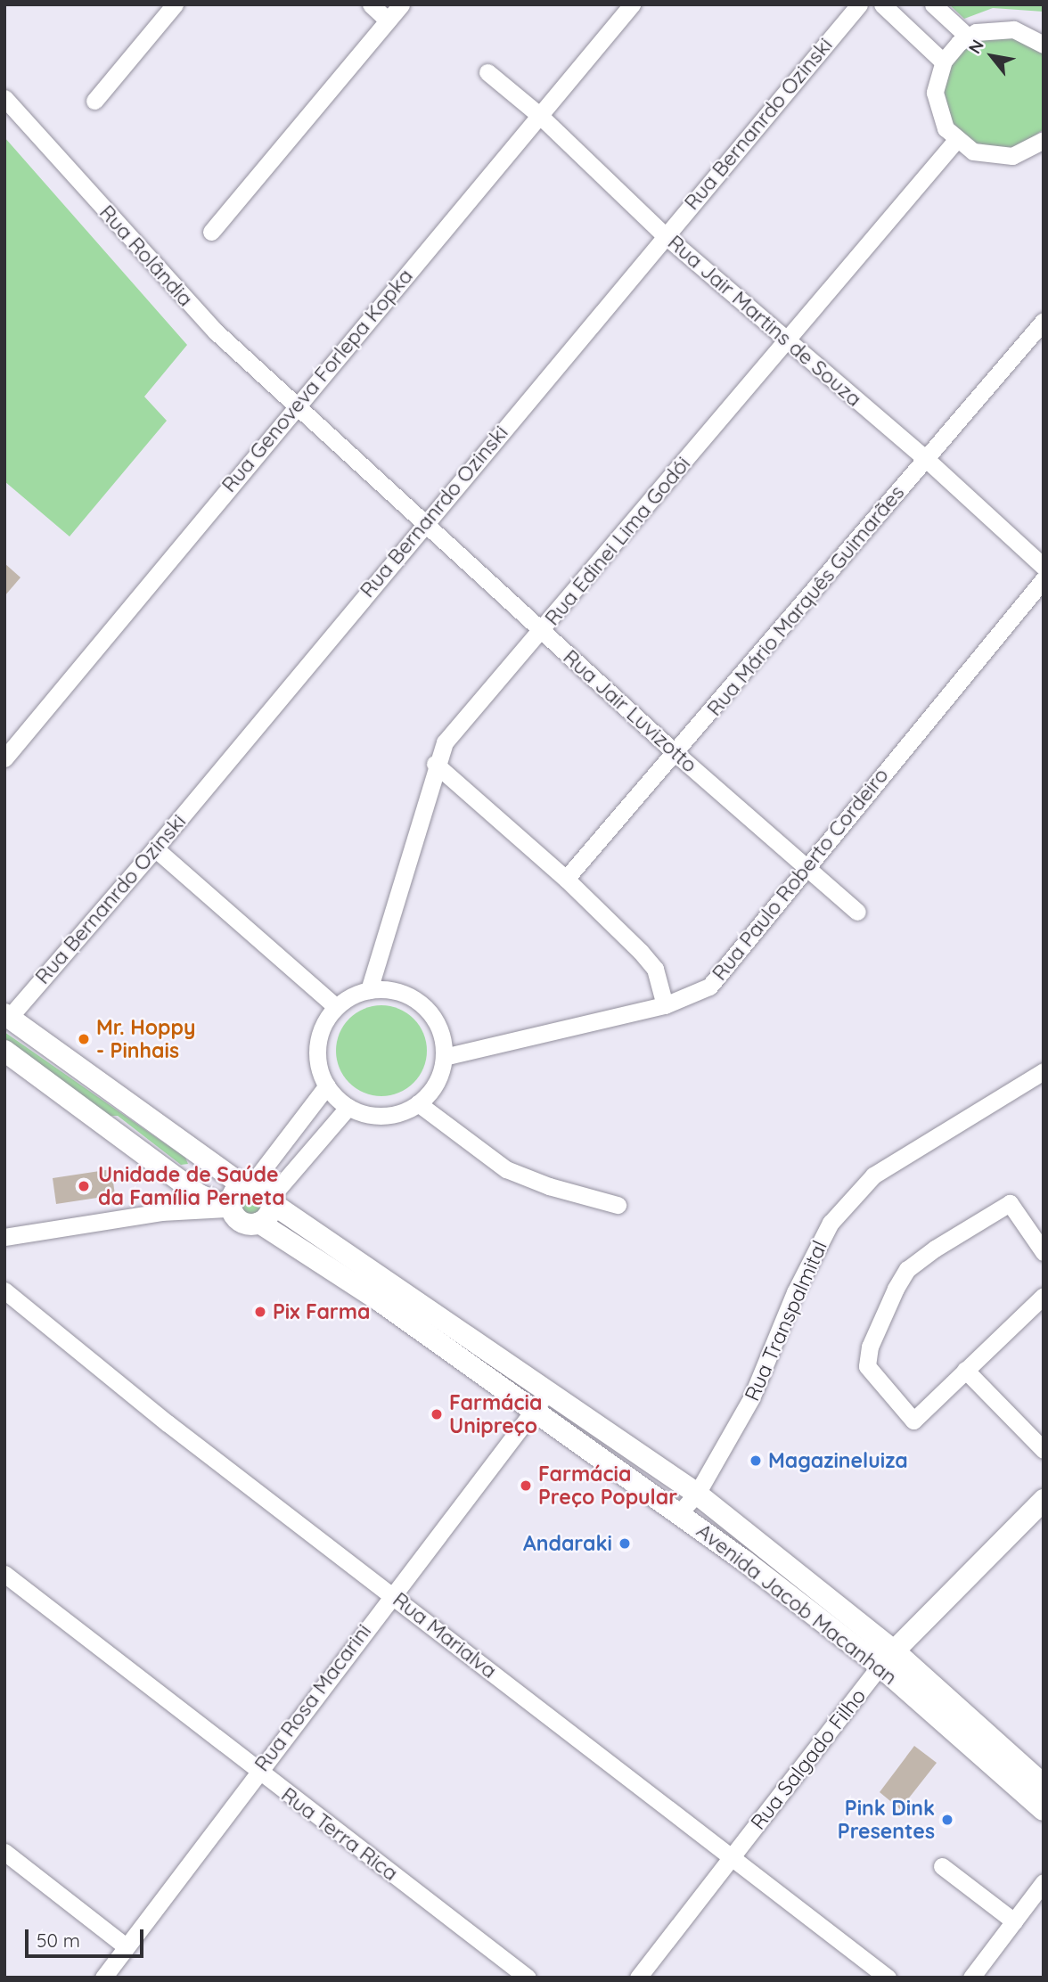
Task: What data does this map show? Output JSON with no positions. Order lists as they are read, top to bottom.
{
  "streets": {
    "main road": ["Avenida Jacob Macanhan", "Rua Salgado Filho"],
    "street": [
      "Rua Bernanrdo Ozinski",
      "Rua Rolândia",
      "Rua Jair Martins de Souza",
      "Rua Genoveva Forlepa Kopka",
      "Rua Edinei Lima Godói",
      "Rua Mário Marquês Guimarães",
      "Rua Jair Luvizotto",
      "Rua Paulo Roberto Cordeiro",
      "Rua Transpalmital",
      "Rua Marialva",
      "Rua Rosa Macarini",
      "Rua Terra Rica"
    ]
  },
  "crossings": [
    ["Rua Bernanrdo Ozinski", "Rua Jair Martins de Souza"],
    ["Rua Bernanrdo Ozinski", "Rua Jair Luvizotto"],
    ["Rua Rolândia", "Rua Genoveva Forlepa Kopka"],
    ["Rua Rolândia", "Rua Jair Luvizotto"],
    ["Rua Jair Martins de Souza", "Rua Genoveva Forlepa Kopka"],
    ["Rua Jair Martins de Souza", "Rua Edinei Lima Godói"],
    ["Rua Jair Martins de Souza", "Rua Mário Marquês Guimarães"],
    ["Rua Genoveva Forlepa Kopka", "Rua Jair Luvizotto"],
    ["Rua Edinei Lima Godói", "Rua Jair Luvizotto"],
    ["Rua Edinei Lima Godói", "Rua Paulo Roberto Cordeiro"],
    ["Rua Mário Marquês Guimarães", "Rua Jair Luvizotto"],
    ["Rua Jair Luvizotto", "Rua Paulo Roberto Cordeiro"],
    ["Rua Transpalmital", "Avenida Jacob Macanhan"],
    ["Avenida Jacob Macanhan", "Rua Rosa Macarini"],
    ["Avenida Jacob Macanhan", "Rua Salgado Filho"],
    ["Rua Marialva", "Rua Rosa Macarini"],
    ["Rua Marialva", "Rua Salgado Filho"],
    ["Rua Rosa Macarini", "Rua Terra Rica"]
  ],
  "places": [
    "Mr. Hoppy - Pinhais",
    "Unidade de Saúde da Família Perneta",
    "Pix Farma",
    "Farmácia Unipreço",
    "Magazineluiza",
    "Farmácia Preço Popular",
    "Andaraki",
    "Pink Dink Presentes"
  ],
  "scale_bar": "50 m",
  "north": "top left"
}
